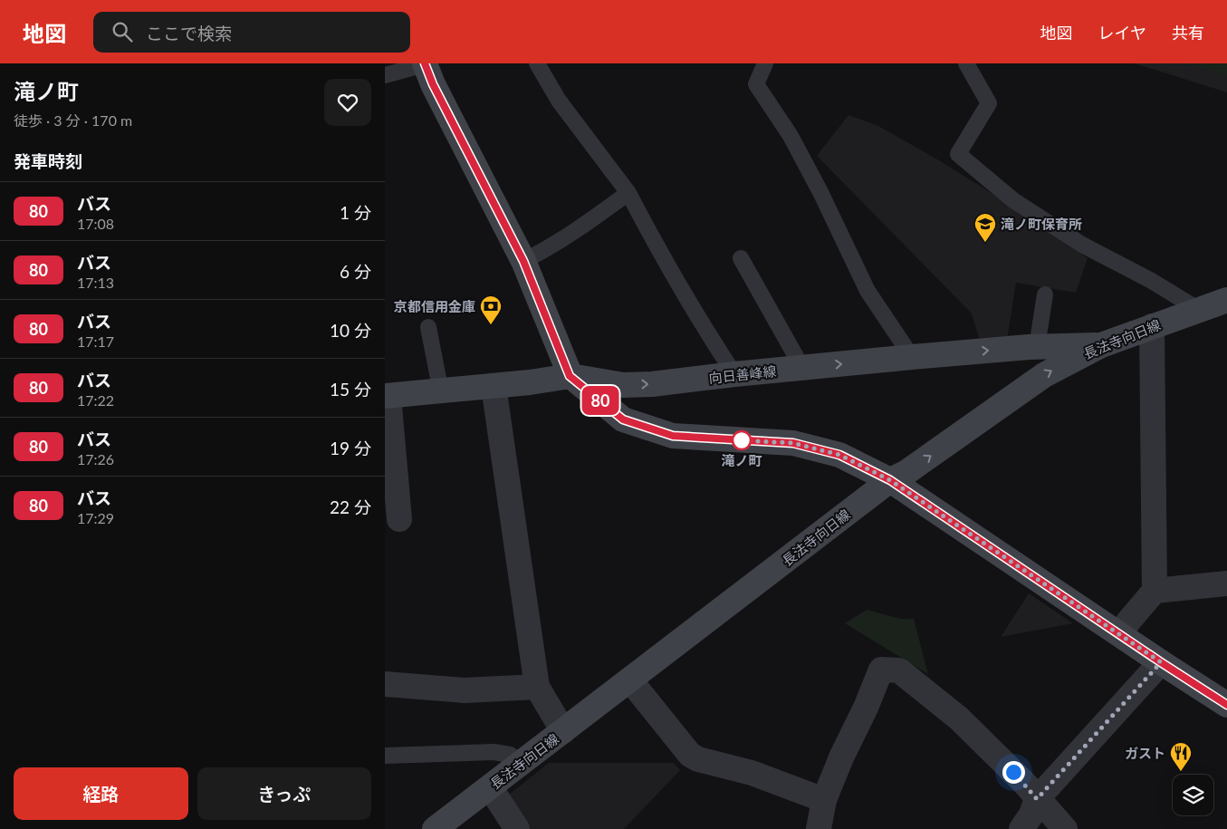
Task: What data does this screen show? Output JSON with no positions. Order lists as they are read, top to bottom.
{
  "streets": {
    "main road": ["長法寺向日線", "向日善峰線"]
  },
  "crossings": [
    ["長法寺向日線", "向日善峰線"]
  ],
  "places": {
    "school or university": ["滝ノ町保育所"],
    "bank": ["京都信用金庫"],
    "other": ["滝ノ町"],
    "restaurant": ["ガスト"]
  },
  "lines": ["bus line 80"],
  "page": {
    "header": "地図",
    "search": "ここで検索",
    "nav": ["地図", "レイヤ", "共有"],
    "heading": [
      ["滝ノ町", "徒歩 · 3 分 · 170 m"],
      "発車時刻"
    ],
    "on_map": "80",
    "list": [
      {
        "mark": "80",
        "name": "バス",
        "note": "17:08",
        "value": "1 分"
      },
      {
        "mark": "80",
        "name": "バス",
        "note": "17:13",
        "value": "6 分"
      },
      {
        "mark": "80",
        "name": "バス",
        "note": "17:17",
        "value": "10 分"
      },
      {
        "mark": "80",
        "name": "バス",
        "note": "17:22",
        "value": "15 分"
      },
      {
        "mark": "80",
        "name": "バス",
        "note": "17:26",
        "value": "19 分"
      },
      {
        "mark": "80",
        "name": "バス",
        "note": "17:29",
        "value": "22 分"
      }
    ],
    "buttons": ["経路", "きっぷ"]
  }
}
